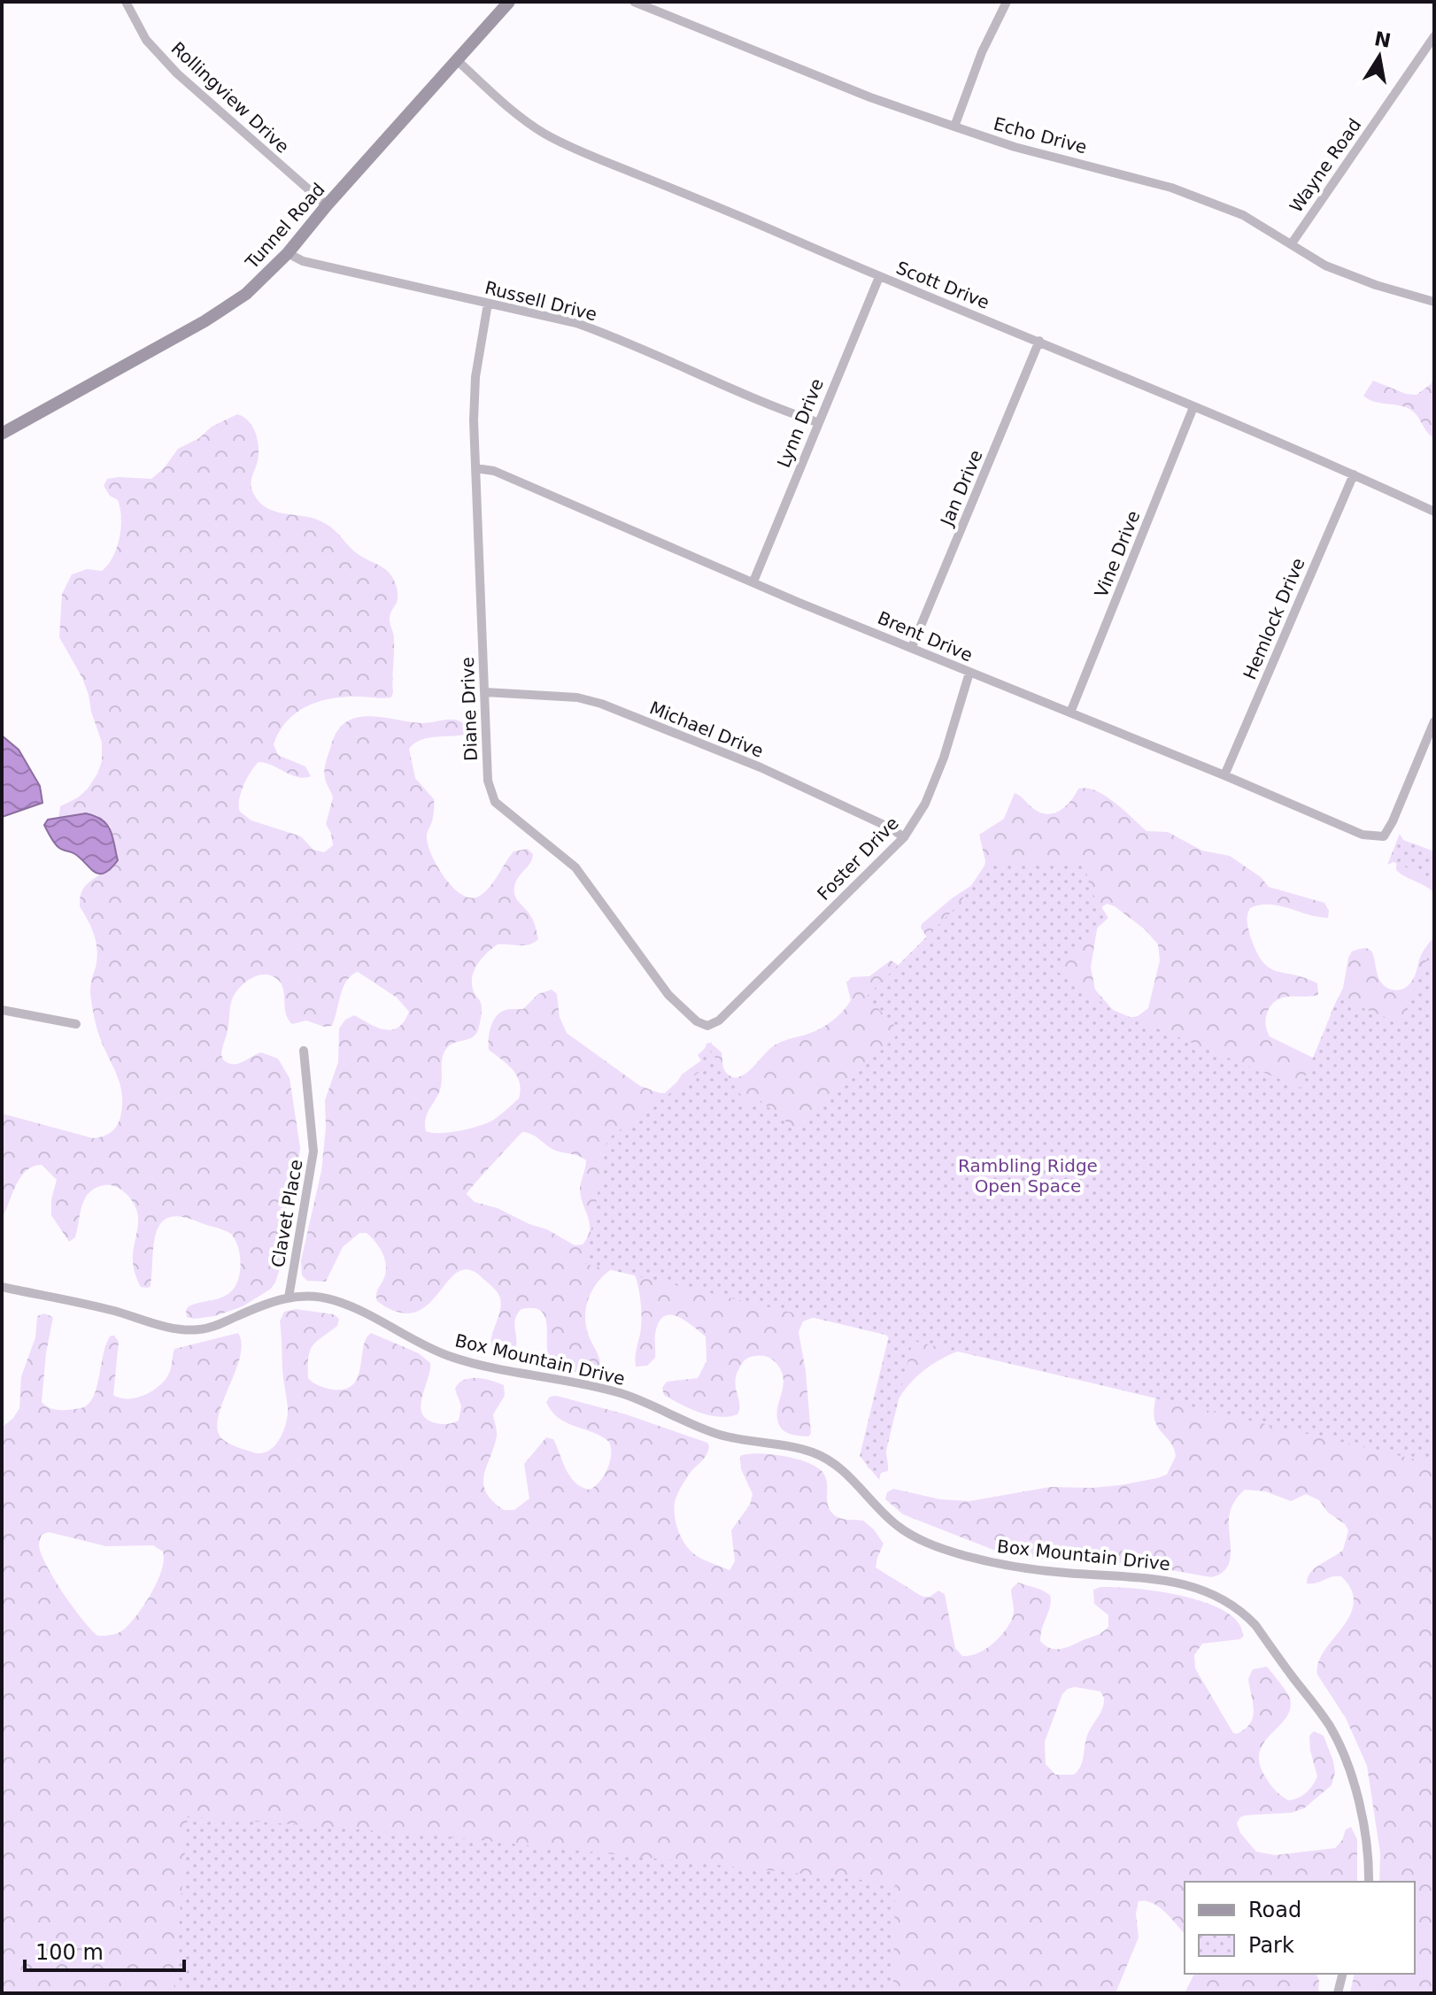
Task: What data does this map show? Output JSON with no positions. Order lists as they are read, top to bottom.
{
  "streets": {
    "main road": ["Tunnel Road"],
    "street": [
      "Rollingview Drive",
      "Echo Drive",
      "Wayne Road",
      "Scott Drive",
      "Russell Drive",
      "Lynn Drive",
      "Jan Drive",
      "Vine Drive",
      "Hemlock Drive",
      "Brent Drive",
      "Diane Drive",
      "Michael Drive",
      "Foster Drive",
      "Clavet Place",
      "Box Mountain Drive"
    ]
  },
  "crossings": [
    ["Rollingview Drive", "Tunnel Road"],
    ["Echo Drive", "Wayne Road"],
    ["Tunnel Road", "Scott Drive"],
    ["Tunnel Road", "Russell Drive"],
    ["Scott Drive", "Lynn Drive"],
    ["Scott Drive", "Jan Drive"],
    ["Scott Drive", "Vine Drive"],
    ["Scott Drive", "Hemlock Drive"],
    ["Russell Drive", "Lynn Drive"],
    ["Russell Drive", "Diane Drive"],
    ["Lynn Drive", "Brent Drive"],
    ["Jan Drive", "Brent Drive"],
    ["Vine Drive", "Brent Drive"],
    ["Hemlock Drive", "Brent Drive"],
    ["Brent Drive", "Diane Drive"],
    ["Brent Drive", "Foster Drive"],
    ["Diane Drive", "Michael Drive"],
    ["Diane Drive", "Foster Drive"],
    ["Michael Drive", "Foster Drive"],
    ["Clavet Place", "Box Mountain Drive"]
  ],
  "parks": ["Rambling Ridge Open Space"],
  "legend": ["Road", "Park"],
  "scale_bar": "100 m",
  "north": "top"
}
